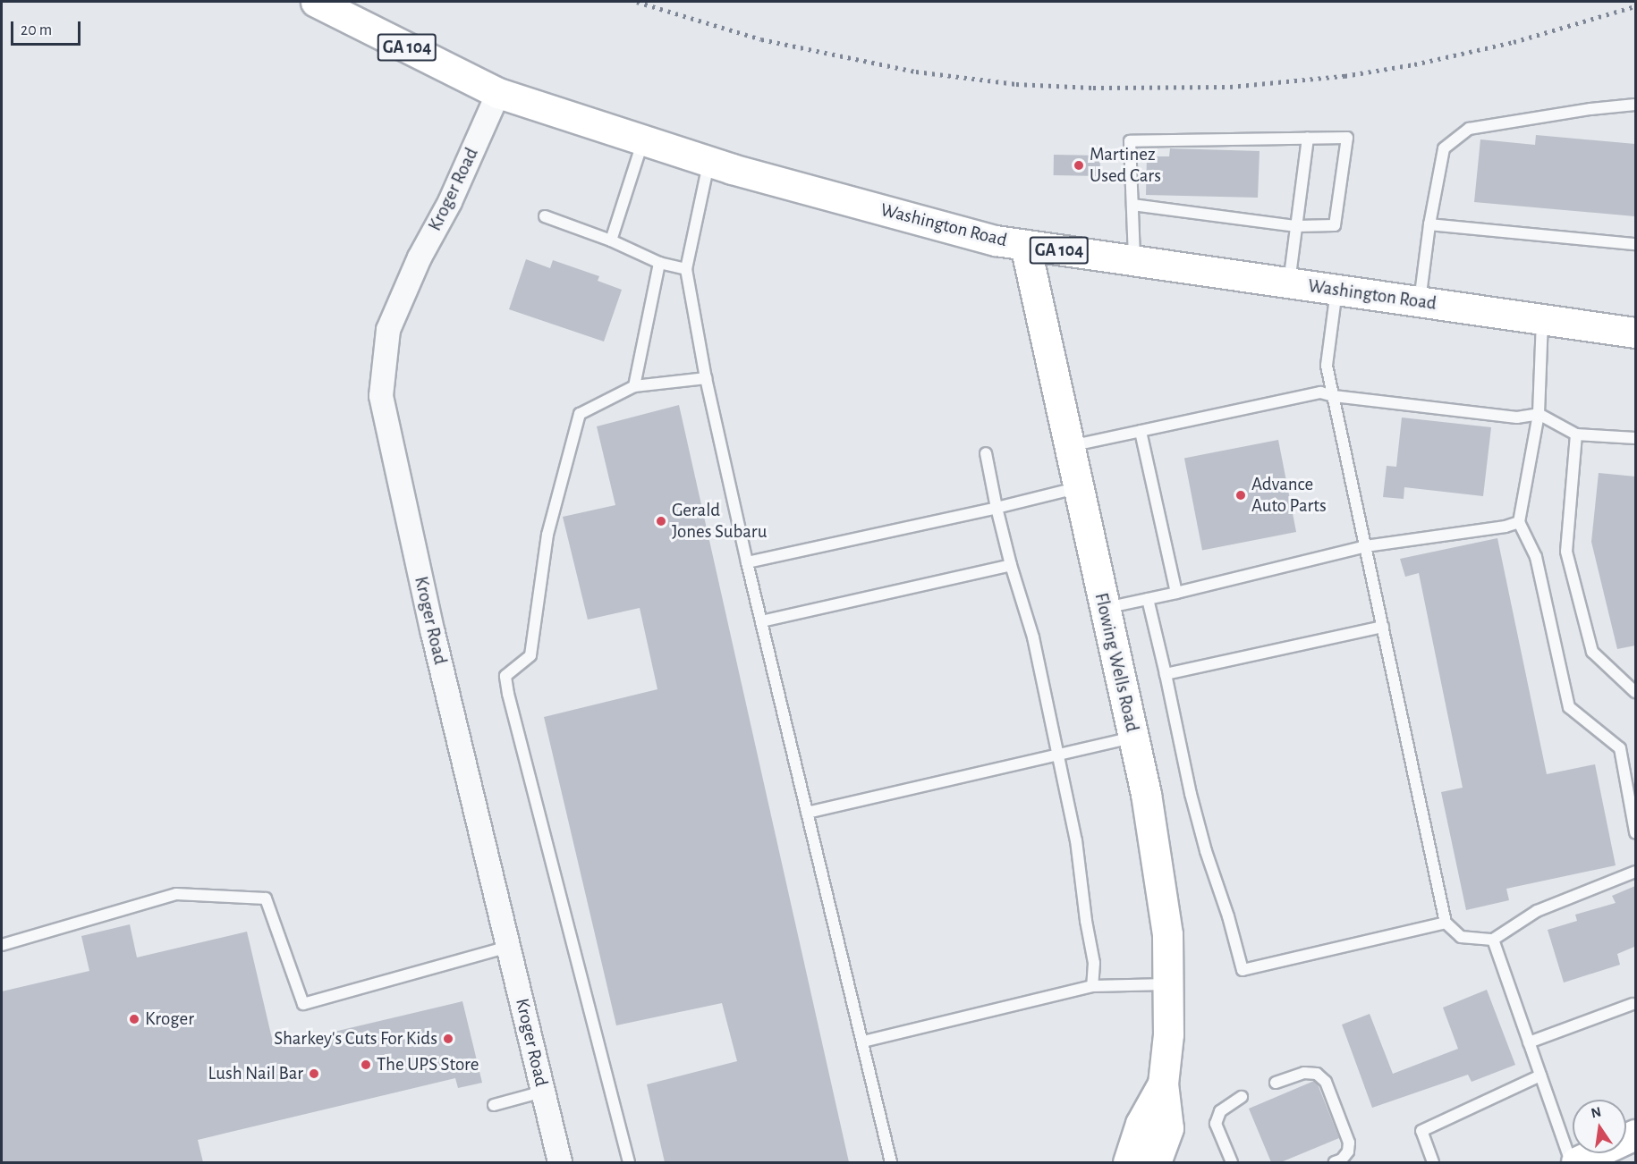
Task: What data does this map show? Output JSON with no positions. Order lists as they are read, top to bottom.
{
  "streets": {
    "main road": ["GA 104", "Washington Road", "Flowing Wells Road"],
    "street": ["Kroger Road"]
  },
  "crossings": [
    ["Kroger Road", "Washington Road"],
    ["Washington Road", "Flowing Wells Road"]
  ],
  "places": [
    "Martinez Used Cars",
    "Advance Auto Parts",
    "Gerald Jones Subaru",
    "Kroger",
    "Sharkey's Cuts For Kids",
    "The UPS Store",
    "Lush Nail Bar"
  ],
  "scale_bar": "20 m",
  "north": "top"
}
